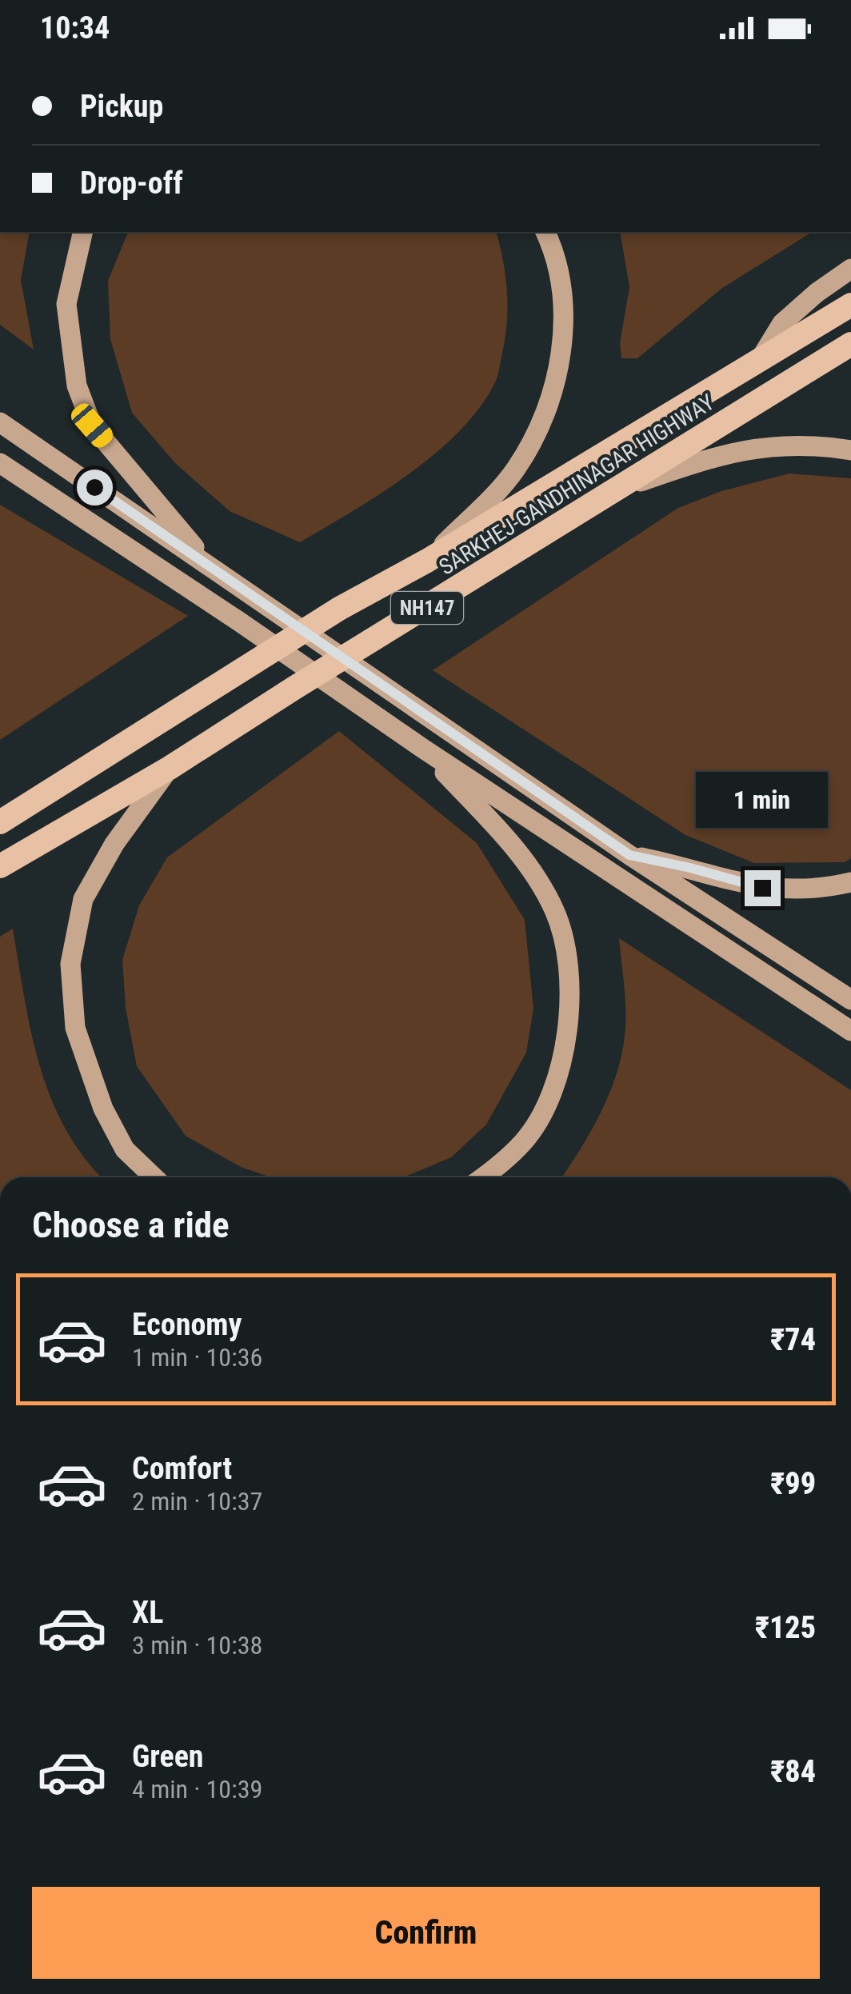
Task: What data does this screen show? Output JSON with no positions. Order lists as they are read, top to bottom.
{
  "streets": {
    "highway": ["SARKHEJ-GANDHINAGAR HIGHWAY", "NH147"]
  },
  "page": {
    "status": "10:34",
    "banner": ["Pickup", "Drop-off"],
    "bubble": "1 min",
    "heading": "Choose a ride",
    "list": [
      {
        "name": "Economy",
        "note": "1 min · 10:36",
        "value": "₹74"
      },
      {
        "name": "Comfort",
        "note": "2 min · 10:37",
        "value": "₹99"
      },
      {
        "name": "XL",
        "note": "3 min · 10:38",
        "value": "₹125"
      },
      {
        "name": "Green",
        "note": "4 min · 10:39",
        "value": "₹84"
      }
    ],
    "buttons": "Confirm"
  }
}
